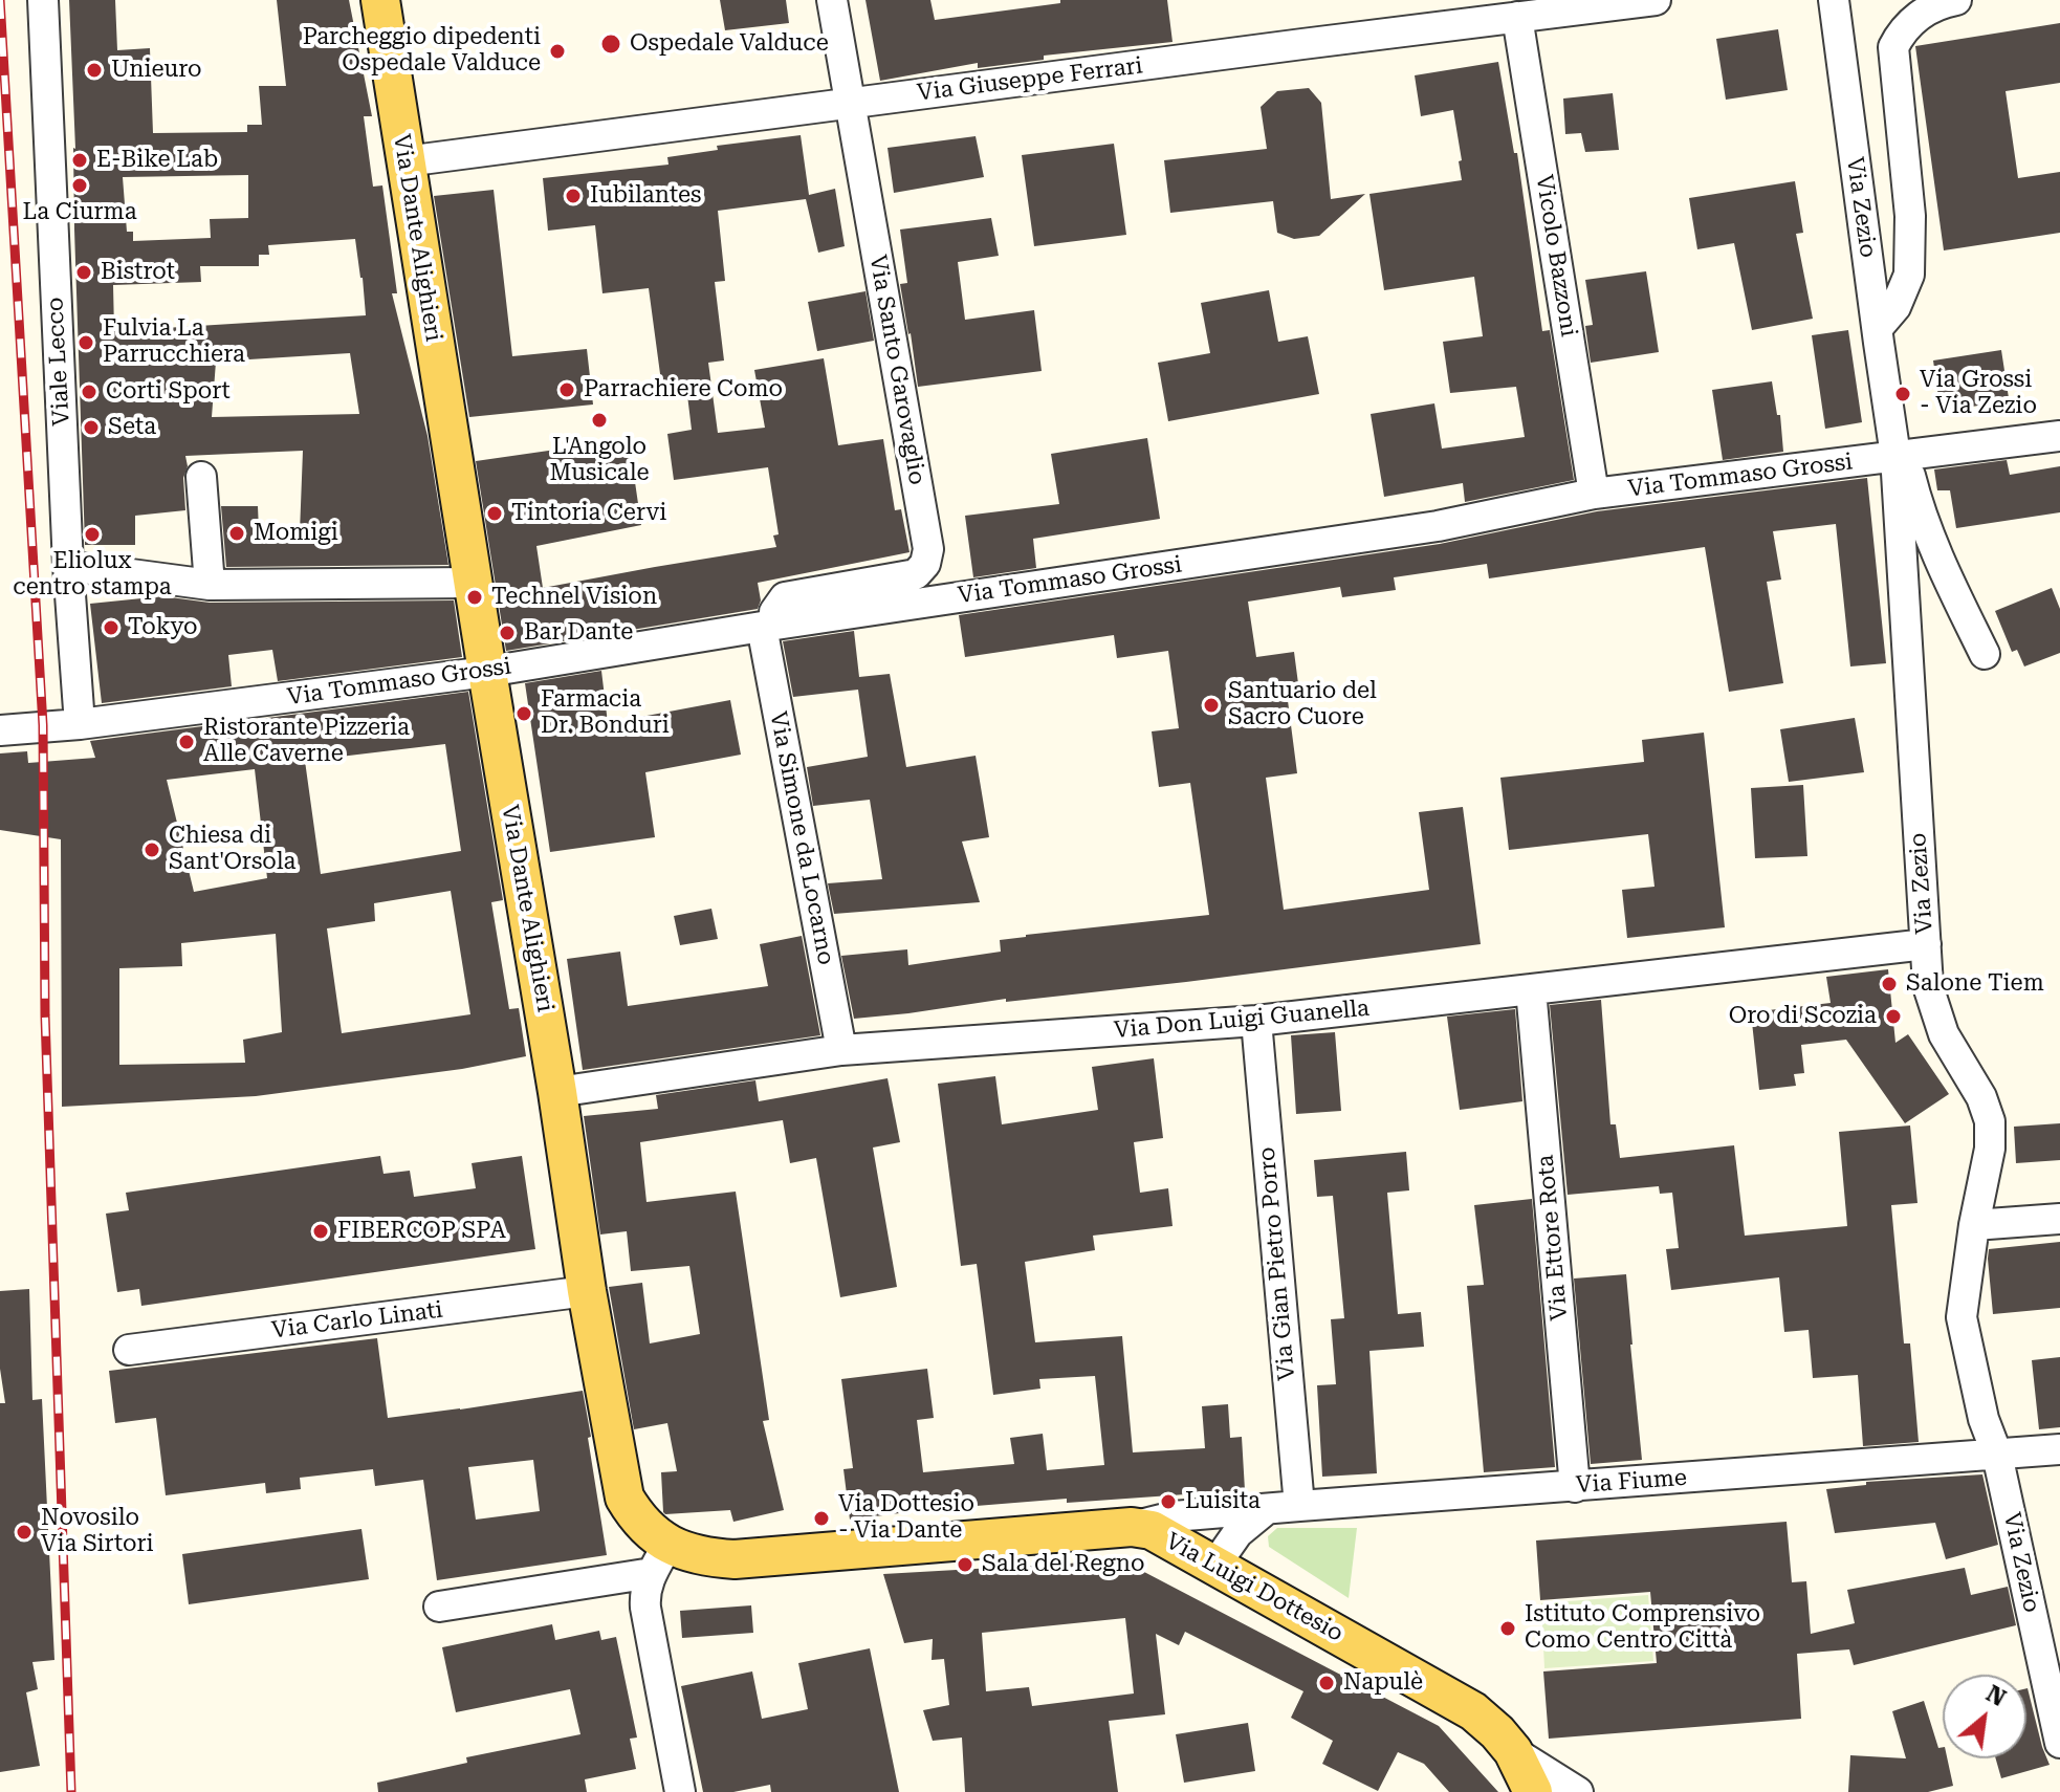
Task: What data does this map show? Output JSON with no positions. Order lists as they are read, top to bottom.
{
  "streets": {
    "main road": ["Via Dante Alighieri", "Via Luigi Dottesio"],
    "street": [
      "Via Giuseppe Ferrari",
      "Via Zezio",
      "Vicolo Bazzoni",
      "Viale Lecco",
      "Via Santo Garovaglio",
      "Via Tommaso Grossi",
      "Via Simone da Locarno",
      "Via Don Luigi Guanella",
      "Via Ettore Rota",
      "Via Gian Pietro Porro",
      "Via Carlo Linati",
      "Via Fiume"
    ]
  },
  "crossings": [
    ["Via Giuseppe Ferrari", "Via Dante Alighieri"],
    ["Via Giuseppe Ferrari", "Vicolo Bazzoni"],
    ["Via Giuseppe Ferrari", "Via Santo Garovaglio"],
    ["Via Zezio", "Via Tommaso Grossi"],
    ["Via Zezio", "Via Don Luigi Guanella"],
    ["Via Zezio", "Via Fiume"],
    ["Via Dante Alighieri", "Via Tommaso Grossi"],
    ["Via Dante Alighieri", "Via Don Luigi Guanella"],
    ["Via Dante Alighieri", "Via Carlo Linati"],
    ["Via Dante Alighieri", "Via Luigi Dottesio"],
    ["Vicolo Bazzoni", "Via Tommaso Grossi"],
    ["Viale Lecco", "Via Tommaso Grossi"],
    ["Via Santo Garovaglio", "Via Tommaso Grossi"],
    ["Via Santo Garovaglio", "Via Simone da Locarno"],
    ["Via Tommaso Grossi", "Via Simone da Locarno"],
    ["Via Simone da Locarno", "Via Don Luigi Guanella"],
    ["Via Don Luigi Guanella", "Via Ettore Rota"],
    ["Via Don Luigi Guanella", "Via Gian Pietro Porro"],
    ["Via Ettore Rota", "Via Fiume"],
    ["Via Gian Pietro Porro", "Via Fiume"],
    ["Via Fiume", "Via Luigi Dottesio"]
  ],
  "places": [
    "Ospedale Valduce",
    "Parcheggio dipedenti Ospedale Valduce",
    "Unieuro",
    "E-Bike Lab",
    "La Ciurma",
    "Iubilantes",
    "Bistrot",
    "Fulvia La Parrucchiera",
    "Parrachiere Como",
    "Corti Sport",
    "Via Grossi - Via Zezio",
    "L'Angolo Musicale",
    "Seta",
    "Tintoria Cervi",
    "Momigi",
    "Eliolux centro stampa",
    "Technel Vision",
    "Tokyo",
    "Bar Dante",
    "Santuario del Sacro Cuore",
    "Farmacia Dr. Bonduri",
    "Ristorante Pizzeria Alle Caverne",
    "Chiesa di Sant'Orsola",
    "Salone Tiem",
    "Oro di Scozia",
    "FIBERCOP SPA",
    "Luisita",
    "Via Dottesio - Via Dante",
    "Novosilo Via Sirtori",
    "Sala del Regno",
    "Istituto Comprensivo Como Centro Città",
    "Napulè"
  ],
  "north": "top right"
}
